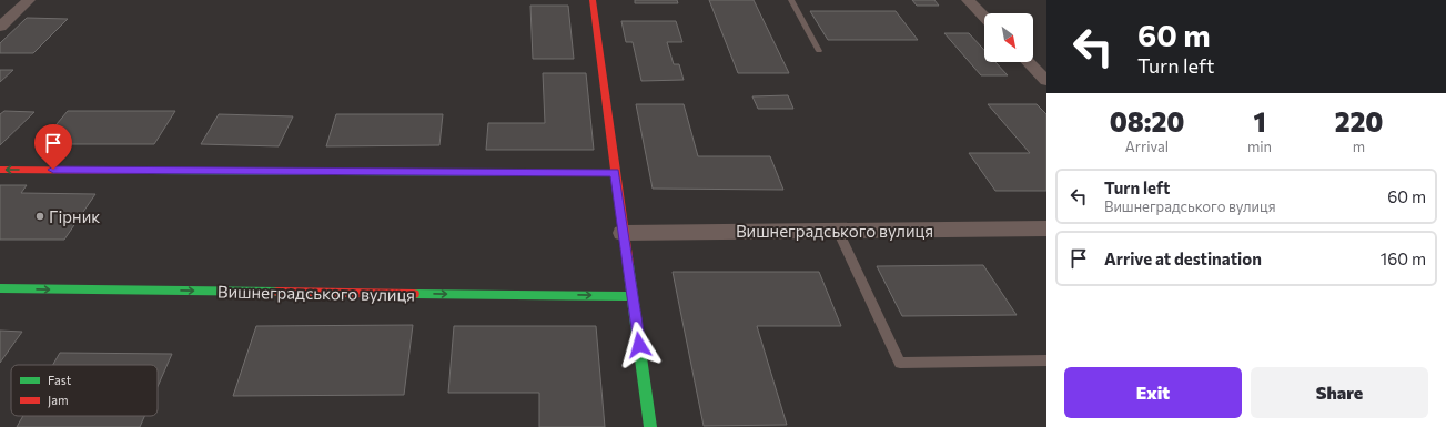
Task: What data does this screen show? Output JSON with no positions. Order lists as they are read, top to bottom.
{
  "streets": {
    "street": ["Вишнеградського вулиця"]
  },
  "one_way": ["Вишнеградського вулиця"],
  "places": ["Гірник"],
  "legend": ["Fast", "Jam"],
  "north": "bottom right",
  "page": {
    "turn": ["60 m", "Turn left"],
    "eta": [
      "08:20",
      "Arrival",
      "1",
      "min",
      "220",
      "m"
    ],
    "list": [
      {
        "name": "Turn left",
        "note": "Вишнеградського вулиця",
        "value": "60 m"
      },
      {
        "name": "Arrive at destination",
        "value": "160 m"
      }
    ],
    "buttons": ["Exit", "Share"]
  }
}
